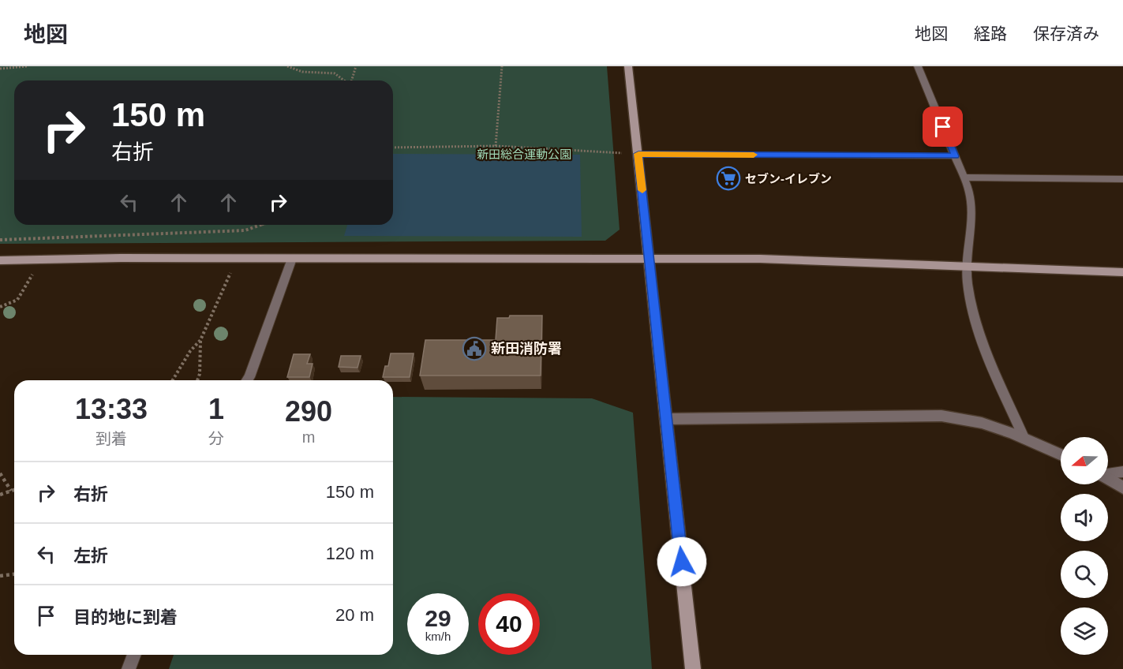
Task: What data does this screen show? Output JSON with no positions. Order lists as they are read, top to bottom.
{
  "parks": ["新田総合運動公園"],
  "places": {
    "supermarket": ["セブン-イレブン"],
    "public building": ["新田消防署"]
  },
  "north": "left",
  "page": {
    "header": "地図",
    "nav": ["地図", "経路", "保存済み"],
    "turn": ["150 m", "右折"],
    "eta": [
      "13:33",
      "到着",
      "1",
      "分",
      "290",
      "m"
    ],
    "list": [
      {
        "name": "右折",
        "value": "150 m"
      },
      {
        "name": "左折",
        "value": "120 m"
      },
      {
        "name": "目的地に到着",
        "value": "20 m"
      }
    ],
    "speed": "29 km/h",
    "limit": "40"
  }
}
